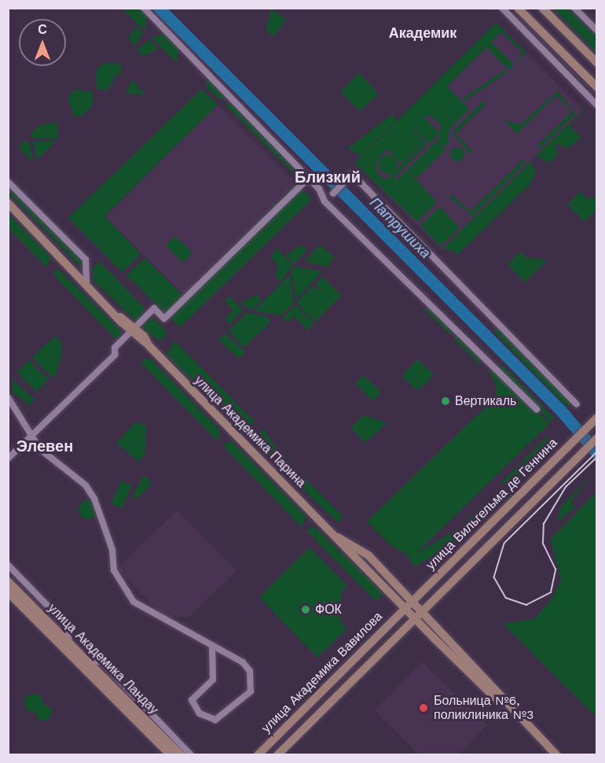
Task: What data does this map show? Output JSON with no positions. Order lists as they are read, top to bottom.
{
  "streets": {
    "street": [
      "улица Академика Парина",
      "улица Вильгельма де Геннина",
      "улица Академика Ландау",
      "улица Академика Вавилова"
    ]
  },
  "crossings": [
    ["улица Академика Парина", "улица Вильгельма де Геннина"],
    ["улица Академика Парина", "улица Академика Вавилова"],
    ["улица Вильгельма де Геннина", "улица Академика Вавилова"]
  ],
  "districts": ["Академик", "Близкий", "Элевен"],
  "water": ["Патрушиха"],
  "places": ["Вертикаль", "ФОК", "Больница №6, поликлиника №3"],
  "north": "top"
}
